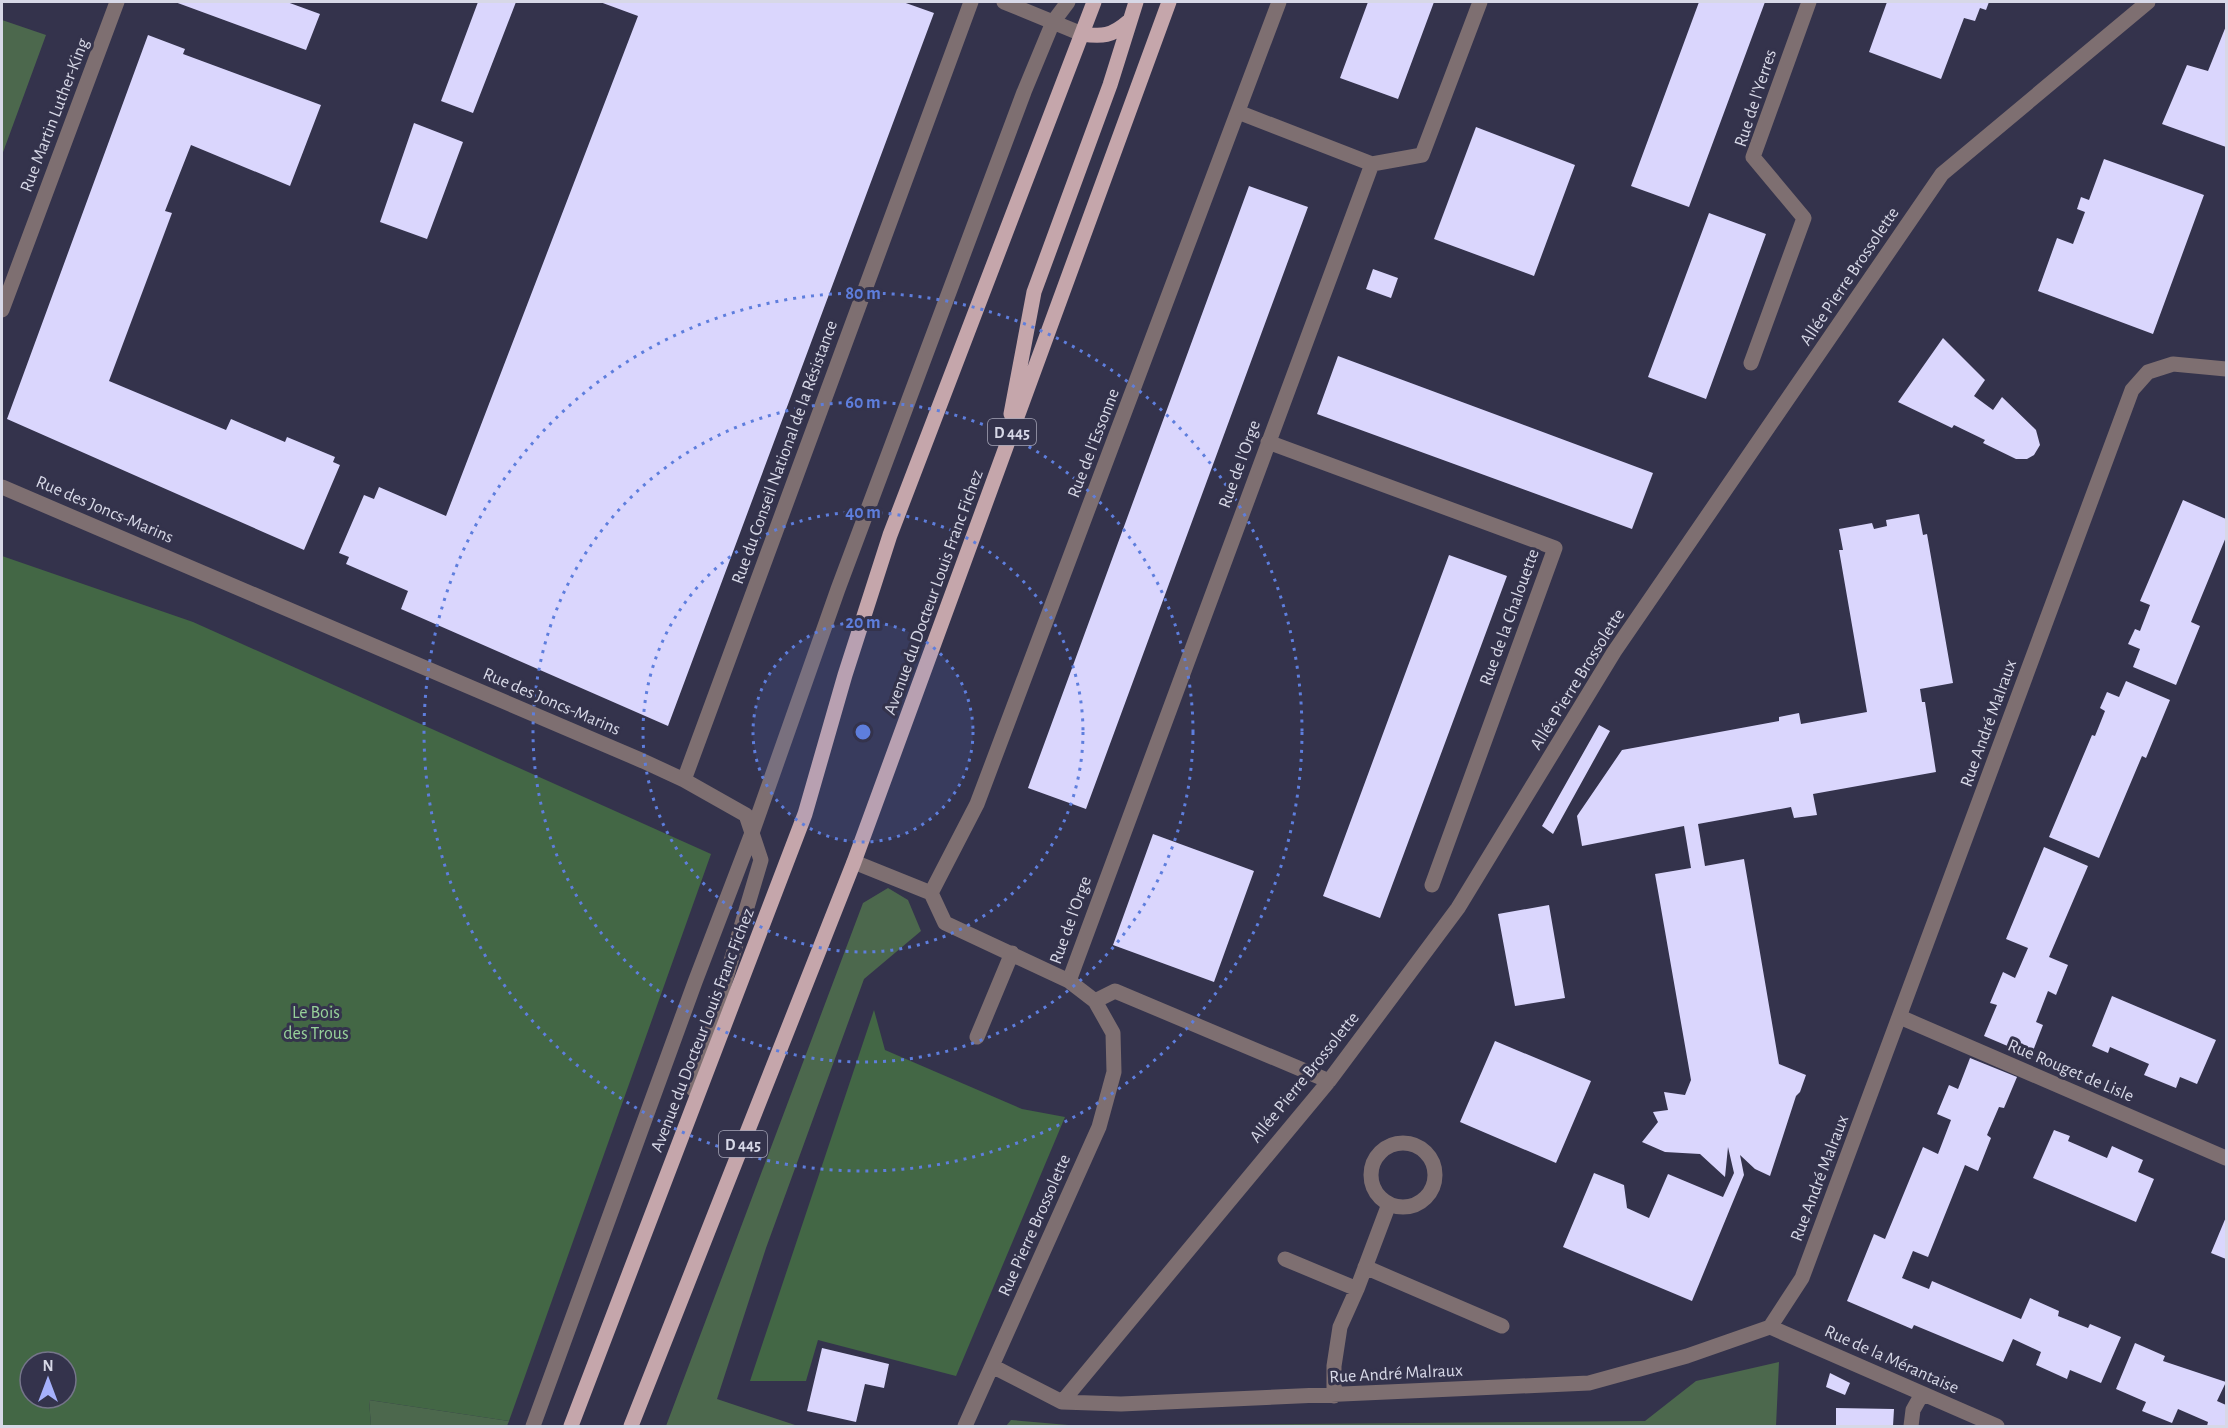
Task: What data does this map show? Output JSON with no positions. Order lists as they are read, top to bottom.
{
  "streets": {
    "main road": ["D 445", "Avenue du Docteur Louis Franc Fichez"],
    "street": [
      "Rue de l'Yerres",
      "Rue Martin Luther-King",
      "Allée Pierre Brossolette",
      "Rue de l'Essonne",
      "Rue du Conseil National de la Résistance",
      "Rue de l'Orge",
      "Rue des Joncs-Marins",
      "Rue de la Chalouette",
      "Rue André Malraux",
      "Rue Rouget de Lisle",
      "Rue Pierre Brossolette",
      "Rue de la Mérantaise"
    ]
  },
  "crossings": [
    ["Allée Pierre Brossolette", "Rue André Malraux"],
    ["Rue du Conseil National de la Résistance", "Rue des Joncs-Marins"],
    ["Rue de l'Orge", "Rue de la Chalouette"],
    ["Rue des Joncs-Marins", "Avenue du Docteur Louis Franc Fichez"],
    ["Rue André Malraux", "Rue Rouget de Lisle"],
    ["Rue André Malraux", "Rue Pierre Brossolette"],
    ["Rue André Malraux", "Rue de la Mérantaise"]
  ],
  "parks": ["Le Bois des Trous"],
  "north": "top",
  "rings": [
    "80 m",
    "60 m",
    "40 m",
    "20 m"
  ]
}
